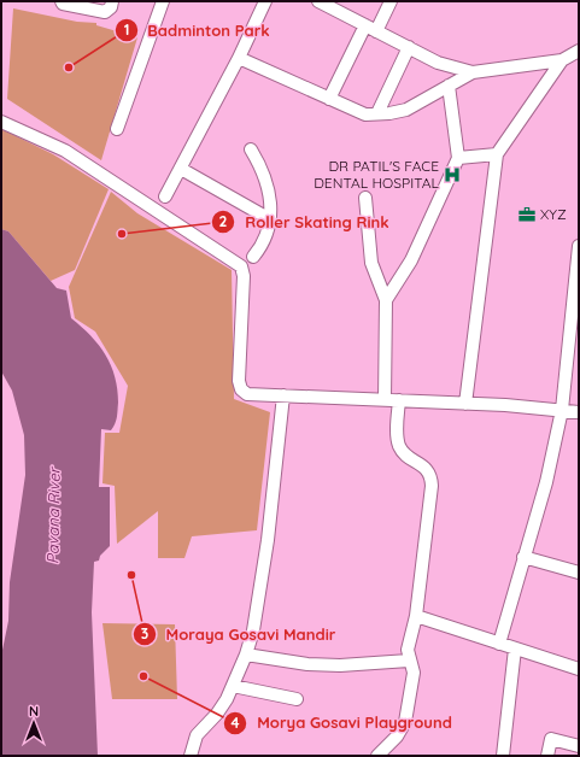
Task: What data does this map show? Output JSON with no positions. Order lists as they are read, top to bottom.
{
  "water": ["Pavana River"],
  "places": {
    "other": [
      "Badminton Park",
      "Roller Skating Rink",
      "Moraya Gosavi Mandir",
      "Morya Gosavi Playground"
    ],
    "hospital": ["DR PATIL'S FACE DENTAL HOSPITAL"],
    "office": ["XYZ"]
  },
  "north": "top"
}
